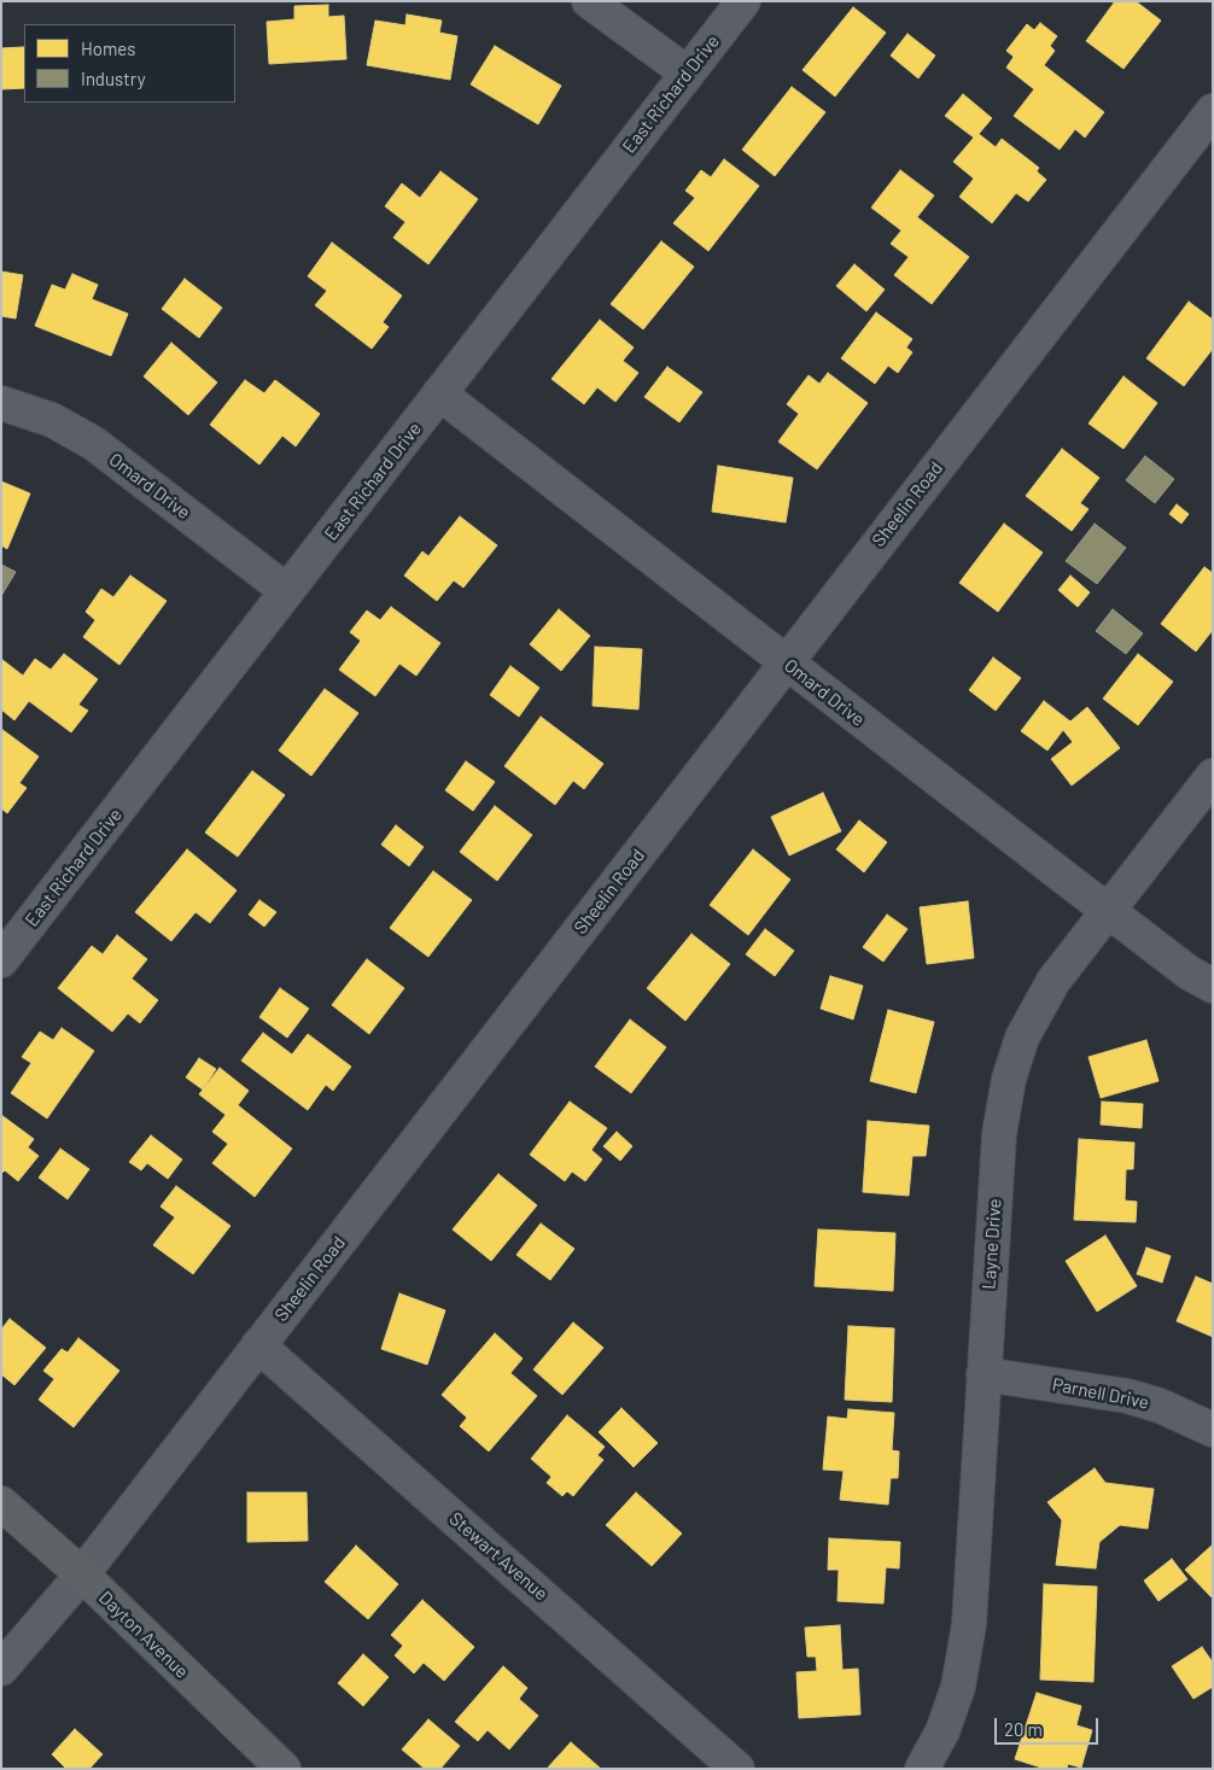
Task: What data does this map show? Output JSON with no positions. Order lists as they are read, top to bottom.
{
  "streets": {
    "main road": ["Dayton Avenue"],
    "street": [
      "East Richard Drive",
      "Omard Drive",
      "Sheelin Road",
      "Layne Drive",
      "Parnell Drive",
      "Stewart Avenue"
    ]
  },
  "crossings": [
    ["East Richard Drive", "Omard Drive"],
    ["Omard Drive", "Sheelin Road"],
    ["Omard Drive", "Layne Drive"],
    ["Sheelin Road", "Stewart Avenue"],
    ["Sheelin Road", "Dayton Avenue"],
    ["Layne Drive", "Parnell Drive"]
  ],
  "legend": ["Homes", "Industry"],
  "scale_bar": "20 m"
}
